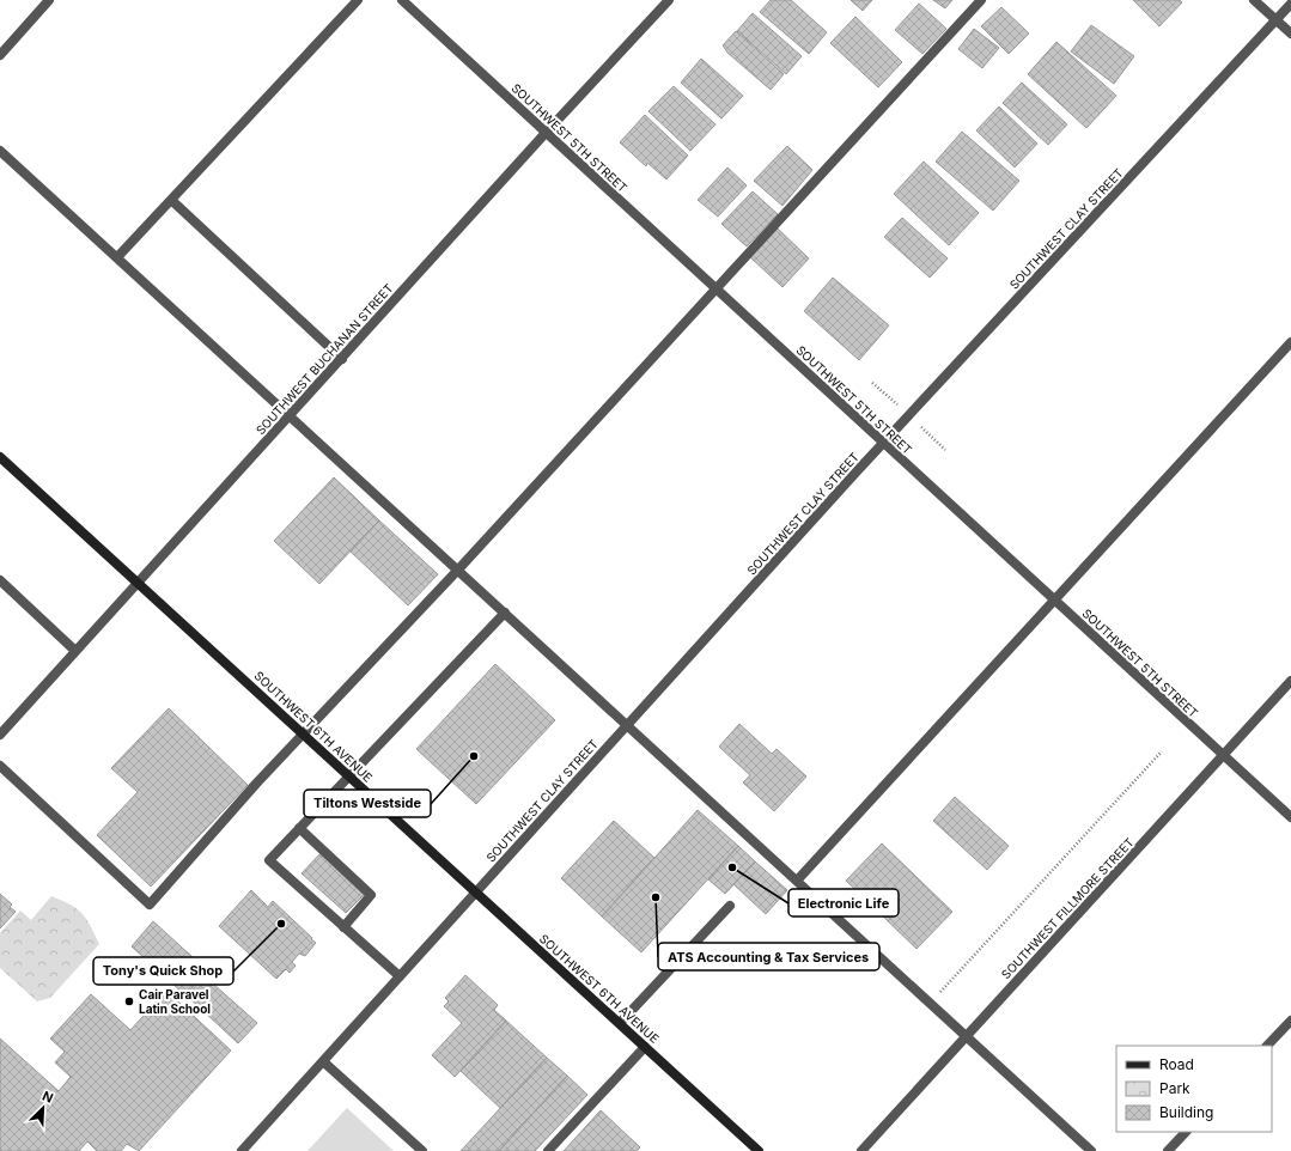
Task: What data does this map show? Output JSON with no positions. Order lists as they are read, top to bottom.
{
  "streets": {
    "main road": ["SOUTHWEST 6TH AVENUE"],
    "street": [
      "SOUTHWEST 5TH STREET",
      "SOUTHWEST CLAY STREET",
      "SOUTHWEST BUCHANAN STREET",
      "SOUTHWEST FILLMORE STREET"
    ]
  },
  "crossings": [
    ["SOUTHWEST 5TH STREET", "SOUTHWEST CLAY STREET"],
    ["SOUTHWEST 5TH STREET", "SOUTHWEST BUCHANAN STREET"],
    ["SOUTHWEST 5TH STREET", "SOUTHWEST FILLMORE STREET"],
    ["SOUTHWEST CLAY STREET", "SOUTHWEST 6TH AVENUE"],
    ["SOUTHWEST BUCHANAN STREET", "SOUTHWEST 6TH AVENUE"]
  ],
  "places": [
    "Tiltons Westside",
    "Electronic Life",
    "ATS Accounting & Tax Services",
    "Tony's Quick Shop",
    "Cair Paravel Latin School"
  ],
  "legend": ["Road", "Park", "Building"],
  "north": "top right"
}
